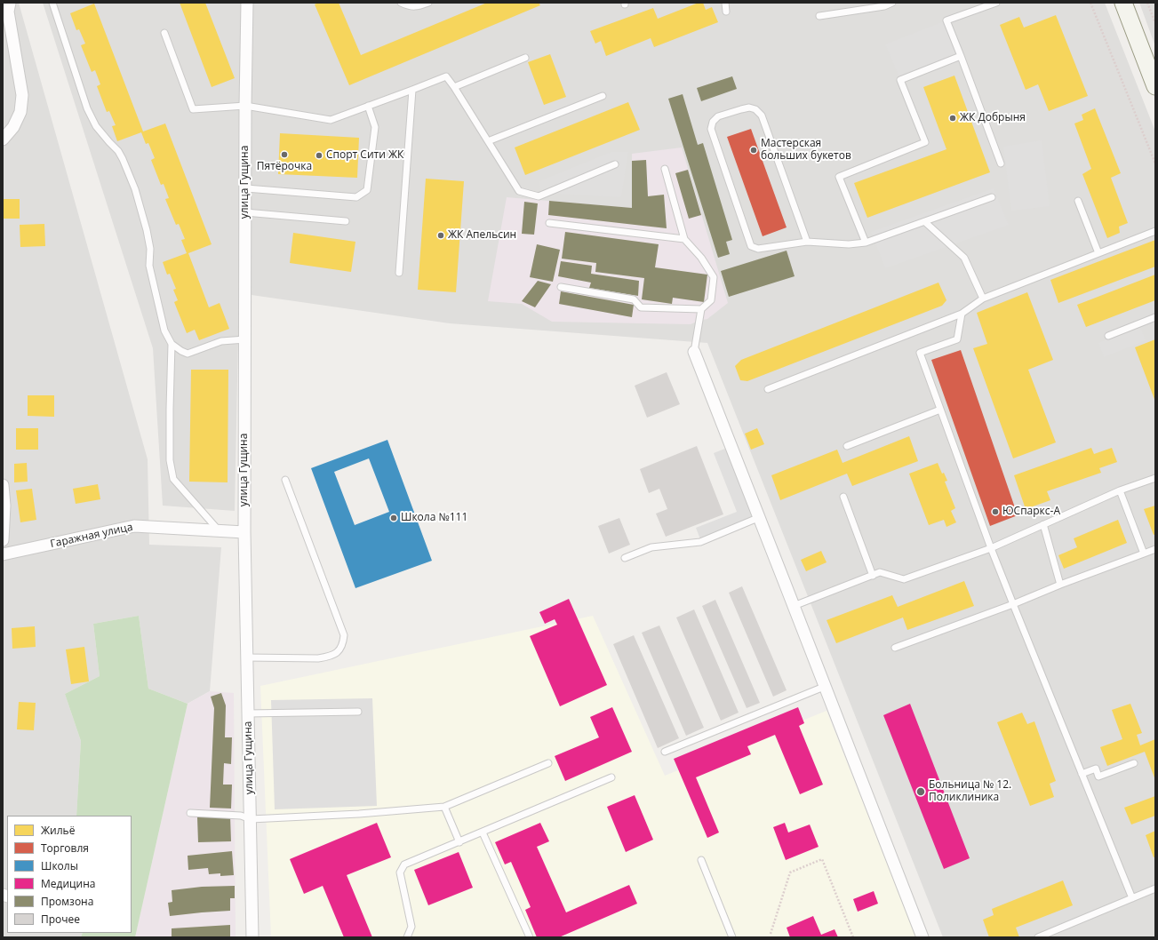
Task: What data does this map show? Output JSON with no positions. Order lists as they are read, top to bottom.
{
  "streets": {
    "street": ["улица Гущина", "Гаражная улица"]
  },
  "crossings": [
    ["улица Гущина", "Гаражная улица"]
  ],
  "places": [
    "ЖК Добрыня",
    "Мастерская больших букетов",
    "Пятёрочка",
    "Спорт Сити ЖК",
    "ЖК Апельсин",
    "ЮСпаркс-А",
    "Школа №111",
    "Больница № 12. Поликлиника"
  ],
  "legend": [
    "Жильё",
    "Торговля",
    "Школы",
    "Медицина",
    "Промзона",
    "Прочее"
  ]
}
